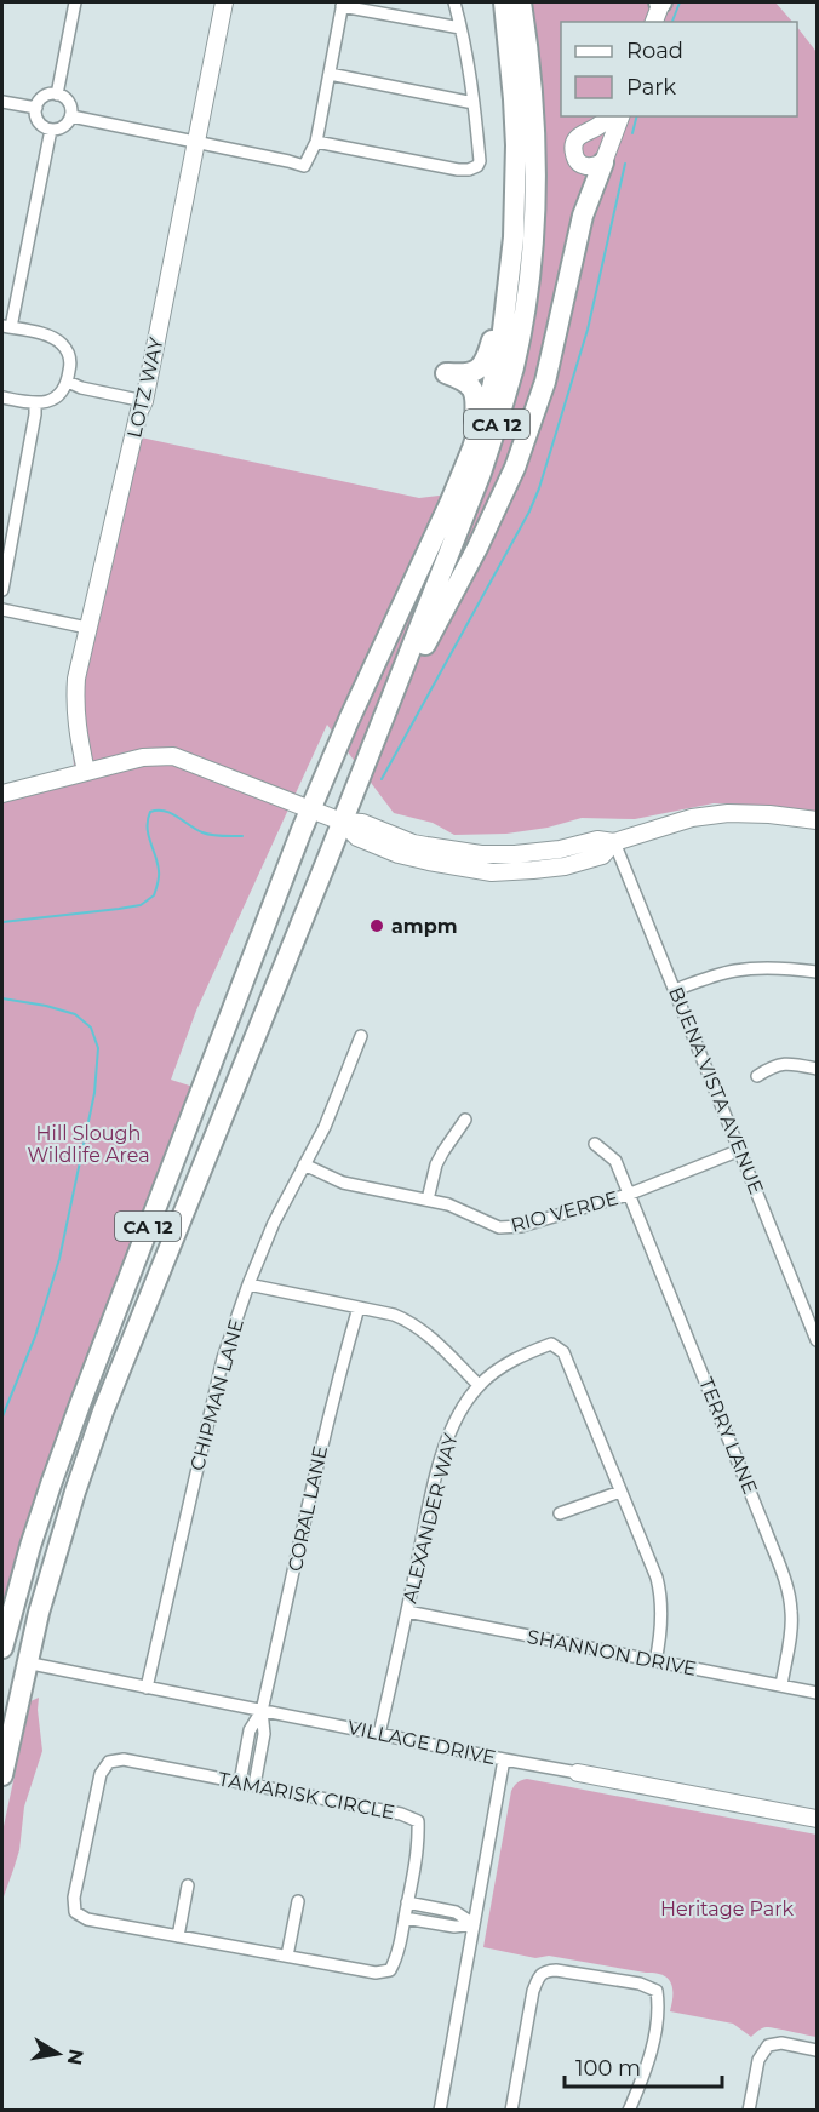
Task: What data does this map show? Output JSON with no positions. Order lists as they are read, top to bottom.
{
  "streets": {
    "highway": ["CA 12"],
    "street": [
      "LOTZ WAY",
      "BUENA VISTA AVENUE",
      "RIO VERDE",
      "CHIPMAN LANE",
      "TERRY LANE",
      "CORAL LANE",
      "ALEXANDER WAY",
      "SHANNON DRIVE",
      "VILLAGE DRIVE",
      "TAMARISK CIRCLE"
    ]
  },
  "crossings": [
    ["CA 12", "VILLAGE DRIVE"],
    ["BUENA VISTA AVENUE", "RIO VERDE"],
    ["RIO VERDE", "CHIPMAN LANE"],
    ["RIO VERDE", "TERRY LANE"],
    ["CHIPMAN LANE", "VILLAGE DRIVE"],
    ["TERRY LANE", "SHANNON DRIVE"],
    ["CORAL LANE", "VILLAGE DRIVE"],
    ["ALEXANDER WAY", "SHANNON DRIVE"],
    ["ALEXANDER WAY", "VILLAGE DRIVE"]
  ],
  "parks": ["Hill Slough Wildlife Area", "Heritage Park"],
  "places": ["ampm"],
  "legend": ["Road", "Park"],
  "scale_bar": "100 m",
  "north": "right"
}
